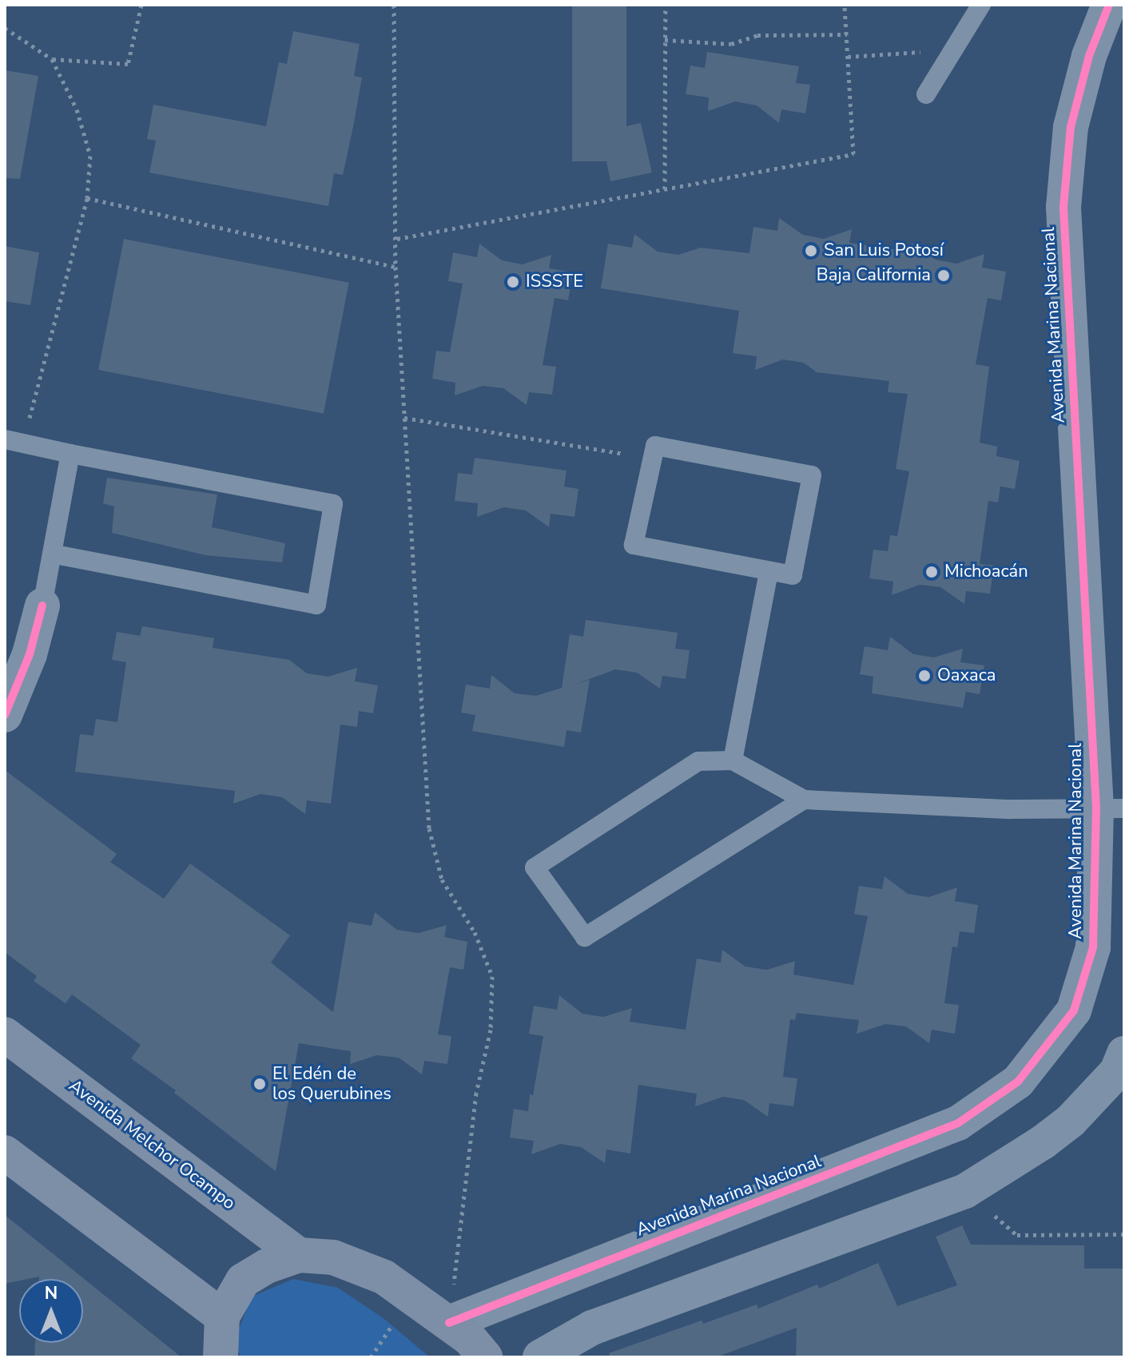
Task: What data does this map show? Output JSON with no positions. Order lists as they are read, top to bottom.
{
  "streets": {
    "main road": ["Avenida Melchor Ocampo"],
    "street": ["Avenida Marina Nacional"]
  },
  "places": [
    "San Luis Potosí",
    "Baja California",
    "ISSSTE",
    "Michoacán",
    "Oaxaca",
    "El Edén de los Querubines"
  ],
  "north": "top"
}
